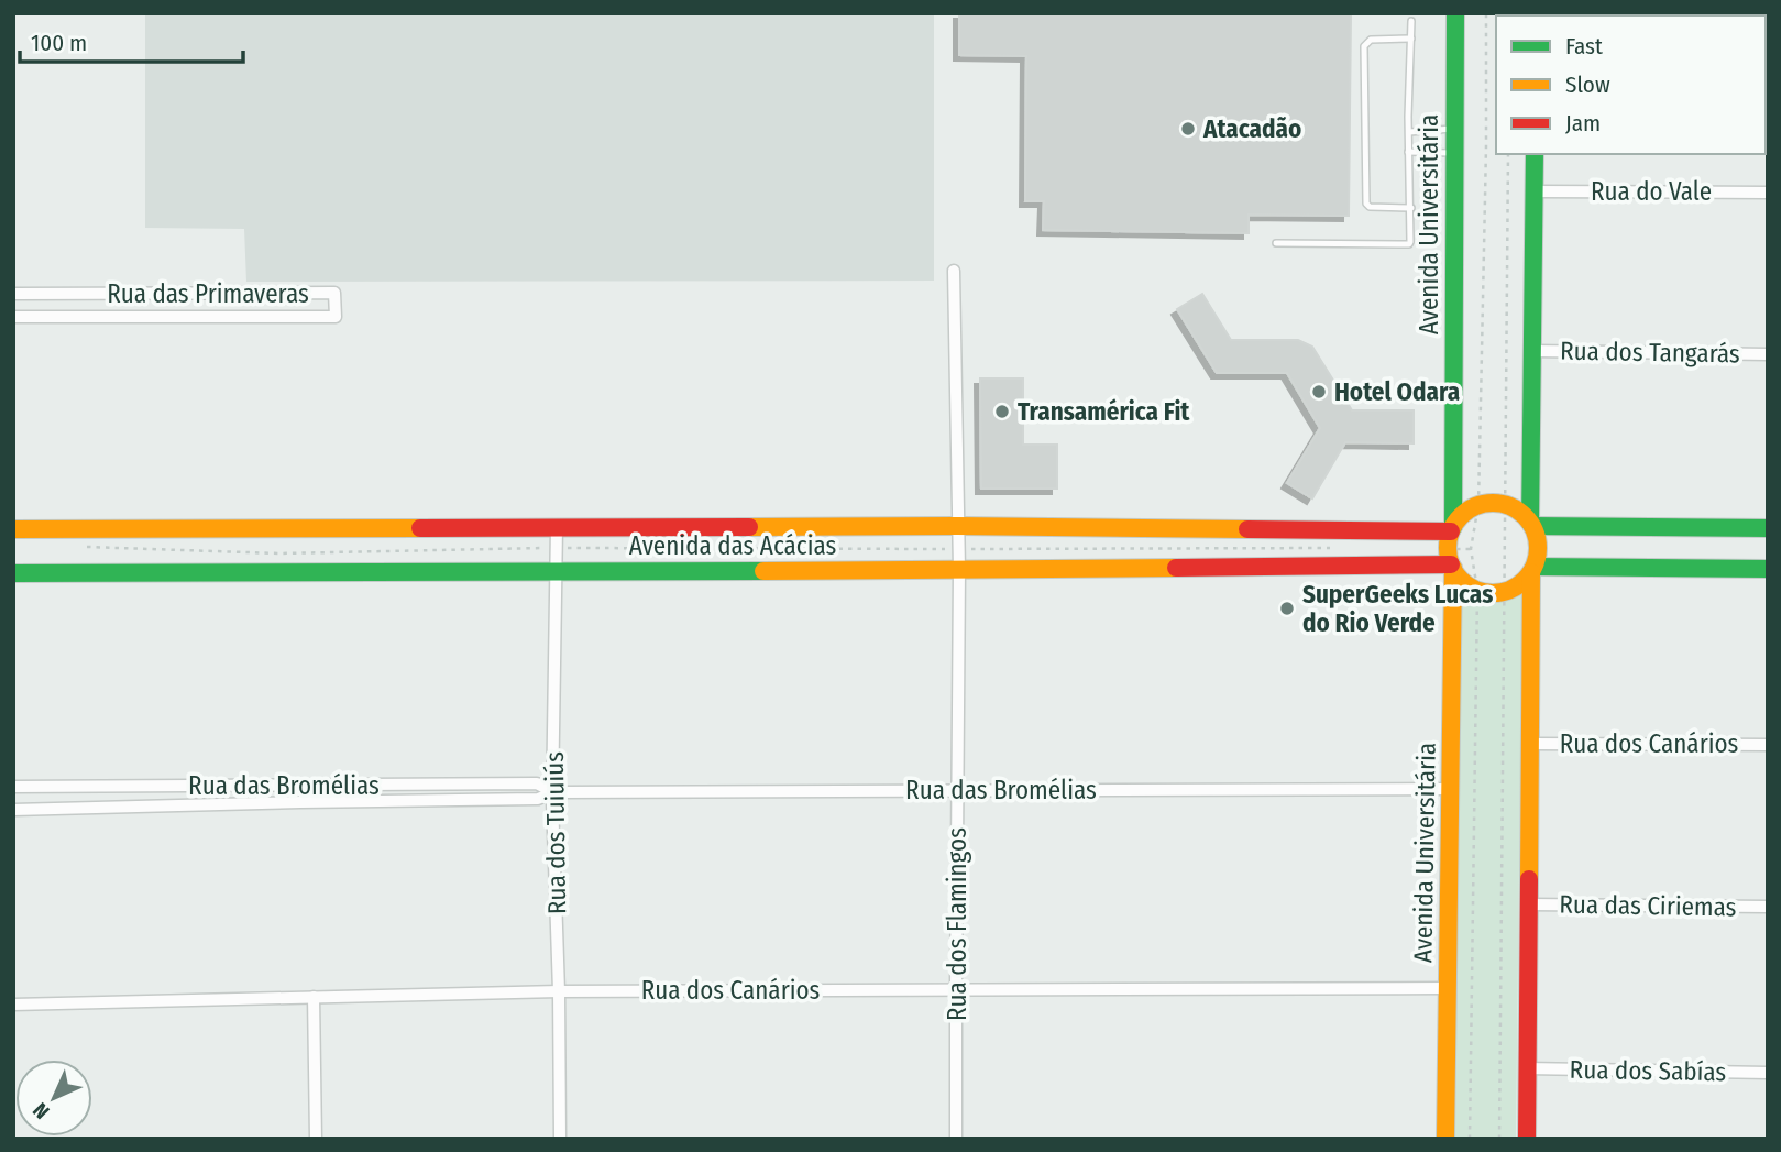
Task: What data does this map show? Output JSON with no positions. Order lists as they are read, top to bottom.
{
  "streets": {
    "street": [
      "Rua do Vale",
      "Avenida Universitária",
      "Rua das Primaveras",
      "Rua dos Tangarás",
      "Avenida das Acácias",
      "Rua dos Canários",
      "Rua das Bromélias",
      "Rua dos Tuiuiús",
      "Rua das Ciriemas",
      "Rua dos Flamingos",
      "Rua dos Sabías"
    ]
  },
  "crossings": [
    ["Avenida Universitária", "Avenida das Acácias"],
    ["Avenida Universitária", "Rua dos Canários"],
    ["Avenida Universitária", "Rua das Bromélias"],
    ["Avenida das Acácias", "Rua dos Tuiuiús"],
    ["Avenida das Acácias", "Rua dos Flamingos"],
    ["Rua dos Canários", "Rua dos Tuiuiús"],
    ["Rua dos Canários", "Rua dos Flamingos"],
    ["Rua das Bromélias", "Rua dos Tuiuiús"],
    ["Rua das Bromélias", "Rua dos Flamingos"]
  ],
  "places": [
    "Atacadão",
    "Hotel Odara",
    "Transamérica Fit",
    "SuperGeeks Lucas do Rio Verde"
  ],
  "legend": ["Fast", "Slow", "Jam"],
  "scale_bar": "100 m",
  "north": "bottom left"
}
